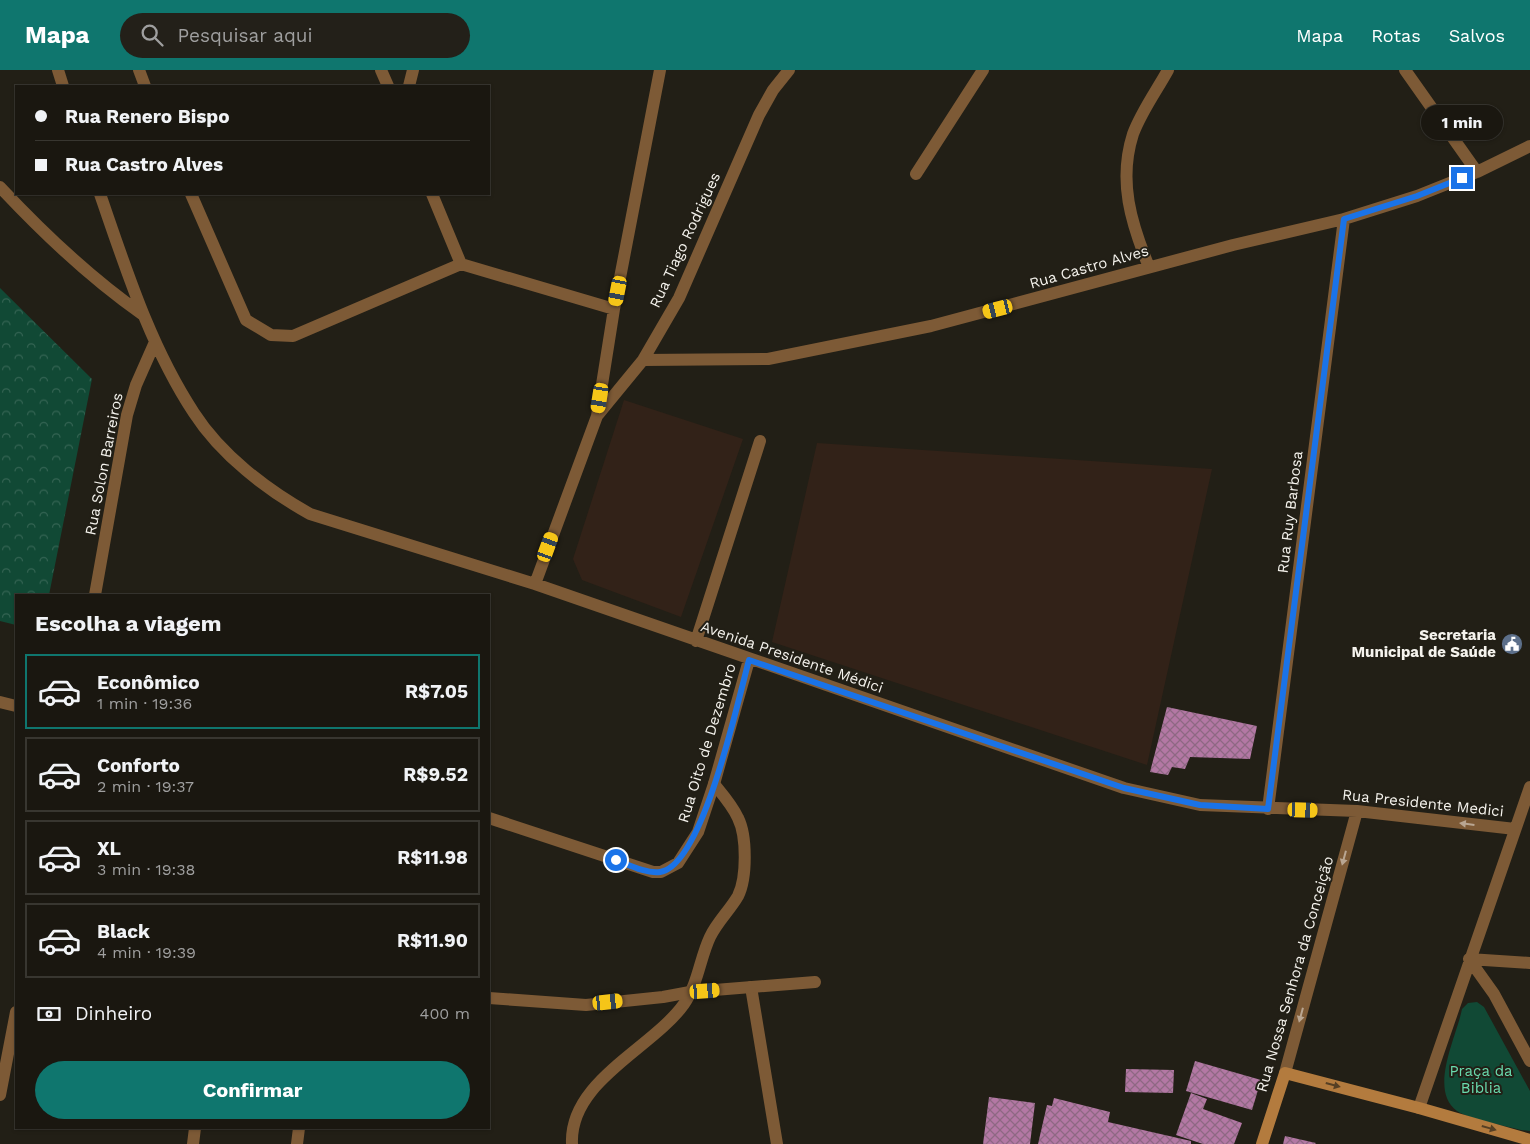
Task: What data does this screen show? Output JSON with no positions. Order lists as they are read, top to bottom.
{
  "streets": {
    "main road": ["Rua Nossa Senhora da Conceição"],
    "street": [
      "Rua Tiago Rodrigues",
      "Rua Castro Alves",
      "Rua Solon Barreiros",
      "Rua Ruy Barbosa",
      "Avenida Presidente Médici",
      "Rua Oito de Dezembro",
      "Rua Presidente Medici"
    ]
  },
  "crossings": [
    ["Rua Tiago Rodrigues", "Rua Castro Alves"],
    ["Rua Castro Alves", "Rua Ruy Barbosa"],
    ["Rua Solon Barreiros", "Avenida Presidente Médici"],
    ["Rua Ruy Barbosa", "Avenida Presidente Médici"],
    ["Rua Ruy Barbosa", "Rua Presidente Medici"],
    ["Avenida Presidente Médici", "Rua Oito de Dezembro"],
    ["Avenida Presidente Médici", "Rua Presidente Medici"],
    ["Rua Presidente Medici", "Rua Nossa Senhora da Conceição"]
  ],
  "one_way": ["Rua Presidente Medici", "Rua Nossa Senhora da Conceição"],
  "parks": ["Praça da Biblia"],
  "places": {
    "public building": ["Secretaria Municipal de Saúde"]
  },
  "page": {
    "header": "Mapa",
    "search": "Pesquisar aqui",
    "nav": ["Mapa", "Rotas", "Salvos"],
    "banner": ["Rua Renero Bispo", "Rua Castro Alves"],
    "bubble": "1 min",
    "heading": "Escolha a viagem",
    "list": [
      {
        "name": "Econômico",
        "note": "1 min · 19:36",
        "value": "R$7.05"
      },
      {
        "name": "Conforto",
        "note": "2 min · 19:37",
        "value": "R$9.52"
      },
      {
        "name": "XL",
        "note": "3 min · 19:38",
        "value": "R$11.98"
      },
      {
        "name": "Black",
        "note": "4 min · 19:39",
        "value": "R$11.90"
      }
    ],
    "pay": ["Dinheiro", "400 m"],
    "buttons": "Confirmar"
  }
}
